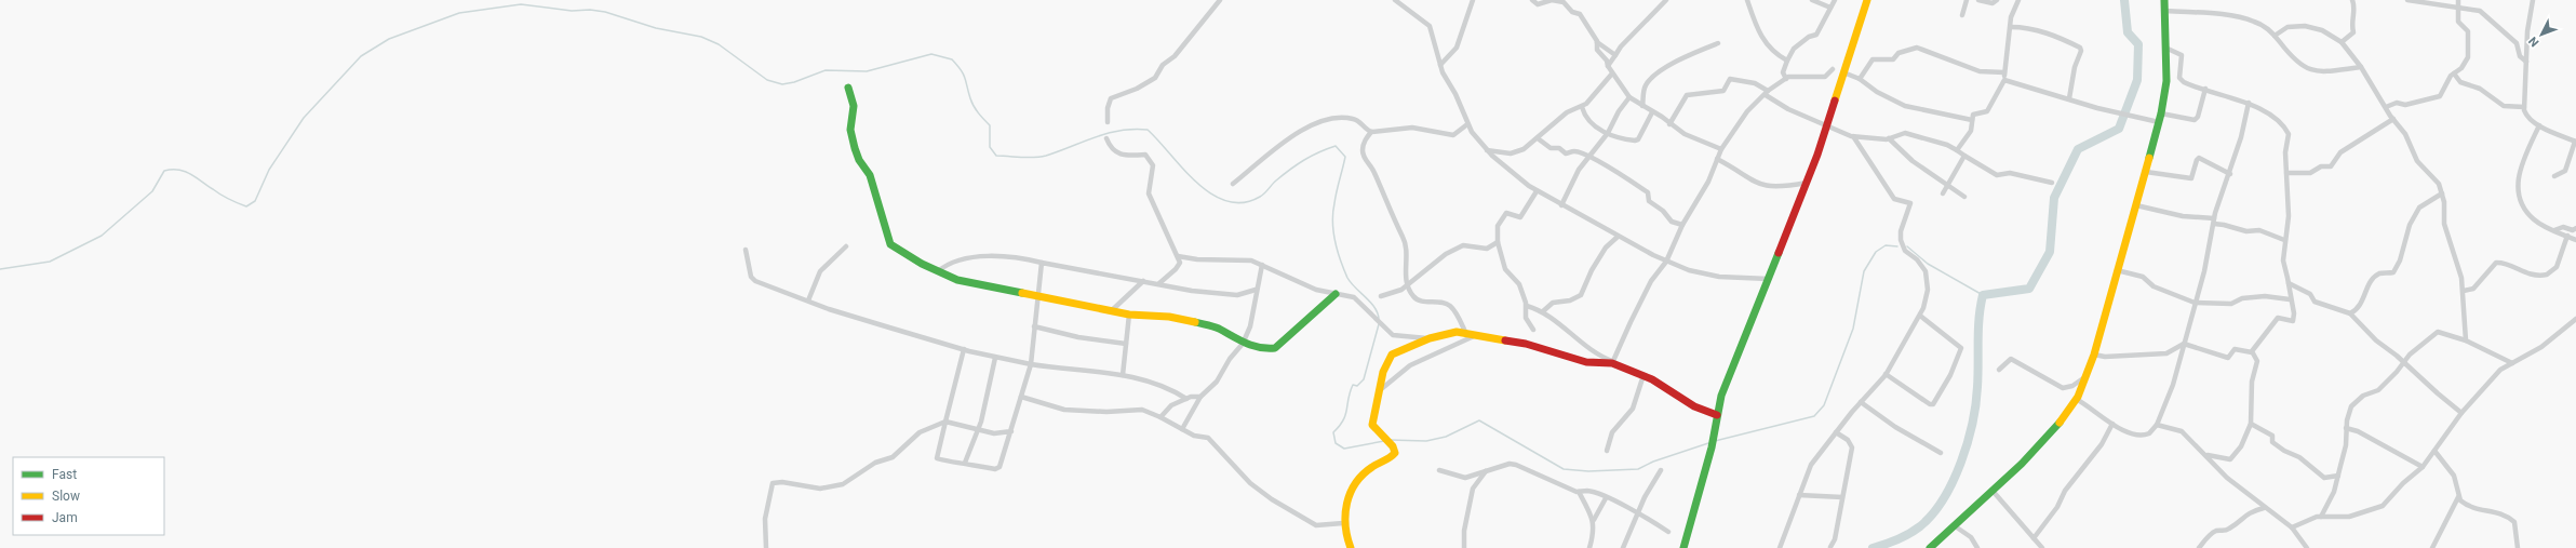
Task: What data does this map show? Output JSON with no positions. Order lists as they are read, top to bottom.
{
  "legend": ["Fast", "Slow", "Jam"],
  "north": "bottom left"
}
